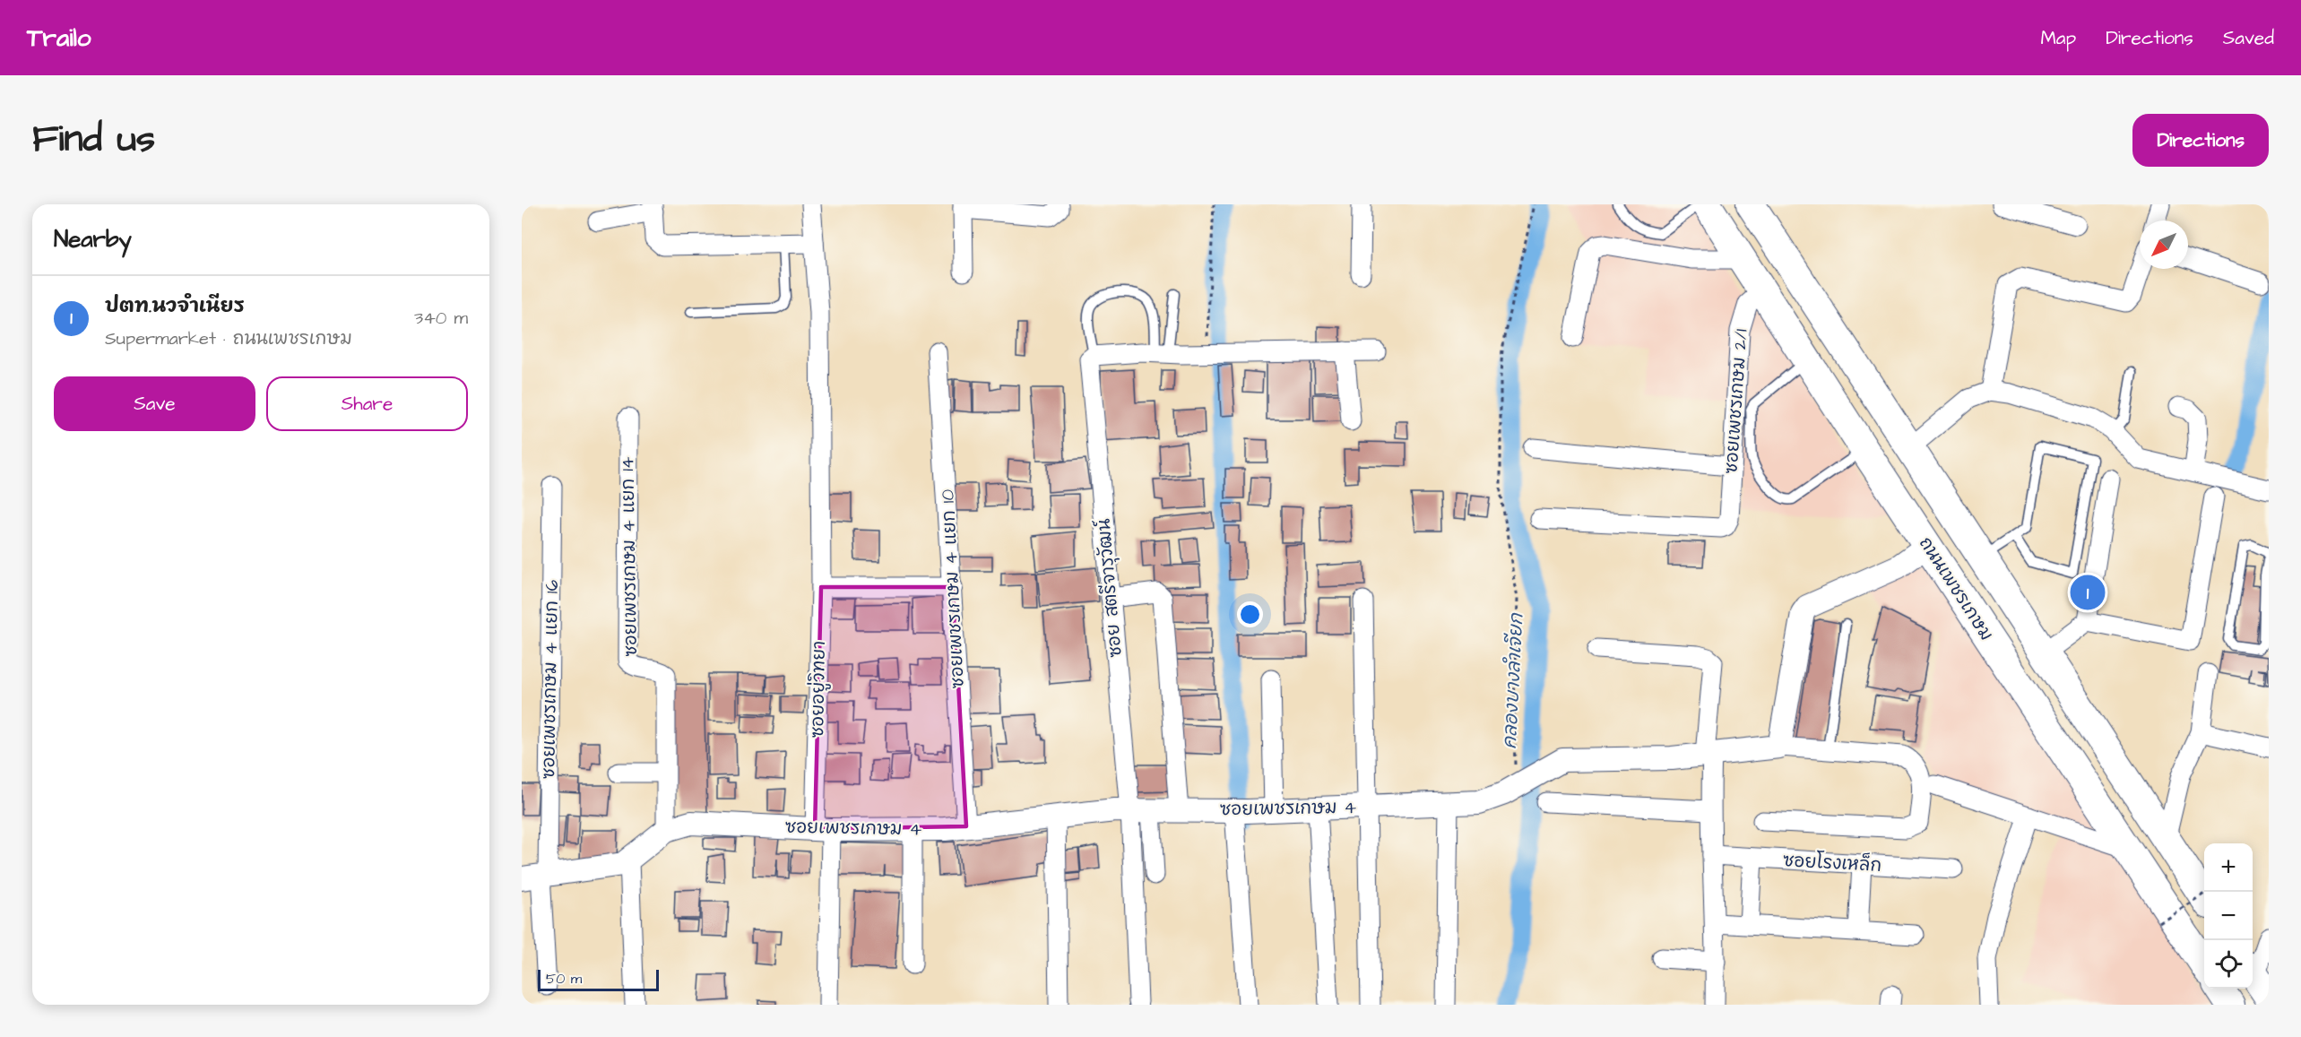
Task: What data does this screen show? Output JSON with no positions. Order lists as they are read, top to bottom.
{
  "streets": {
    "main road": ["ถนนเพชรเกษม"],
    "street": [
      "ซอยเพชรเกษม 2/1",
      "ซอยเพชรเกษม 4 แยก 14",
      "ซอย สตรีจารุวัฒน์",
      "ซอยเพชรเกษม 4 แยก 10",
      "ซอยเพชรเกษม 4 แยก 16",
      "ซอยอยู่วิทยา",
      "ซอยเพชรเกษม 4",
      "ซอยโรงเหล็ก"
    ]
  },
  "crossings": [
    ["ซอยเพชรเกษม 2/1", "ถนนเพชรเกษม"],
    ["ซอยเพชรเกษม 4 แยก 14", "ซอยเพชรเกษม 4"],
    ["ซอย สตรีจารุวัฒน์", "ซอยเพชรเกษม 4"],
    ["ซอยเพชรเกษม 4 แยก 10", "ซอยเพชรเกษม 4"],
    ["ซอยเพชรเกษม 4 แยก 16", "ซอยเพชรเกษม 4"],
    ["ซอยอยู่วิทยา", "ซอยเพชรเกษม 4"]
  ],
  "water": ["คลองบางลำเจียก"],
  "scale_bar": "50 m",
  "north": "bottom left",
  "page": {
    "header": "Trailo",
    "nav": ["Map", "Directions", "Saved"],
    "title": "Find us",
    "buttons": [
      "Directions",
      ["Save", "Share"]
    ],
    "heading": "Nearby",
    "list": [
      {
        "mark": "1",
        "name": "ปตท.นวจำเนียร",
        "note": "Supermarket · ถนนเพชรเกษม",
        "value": "340 m"
      }
    ],
    "pins": "1",
    "map_buttons": ["+", "−"],
    "scale": "50 m"
  }
}
